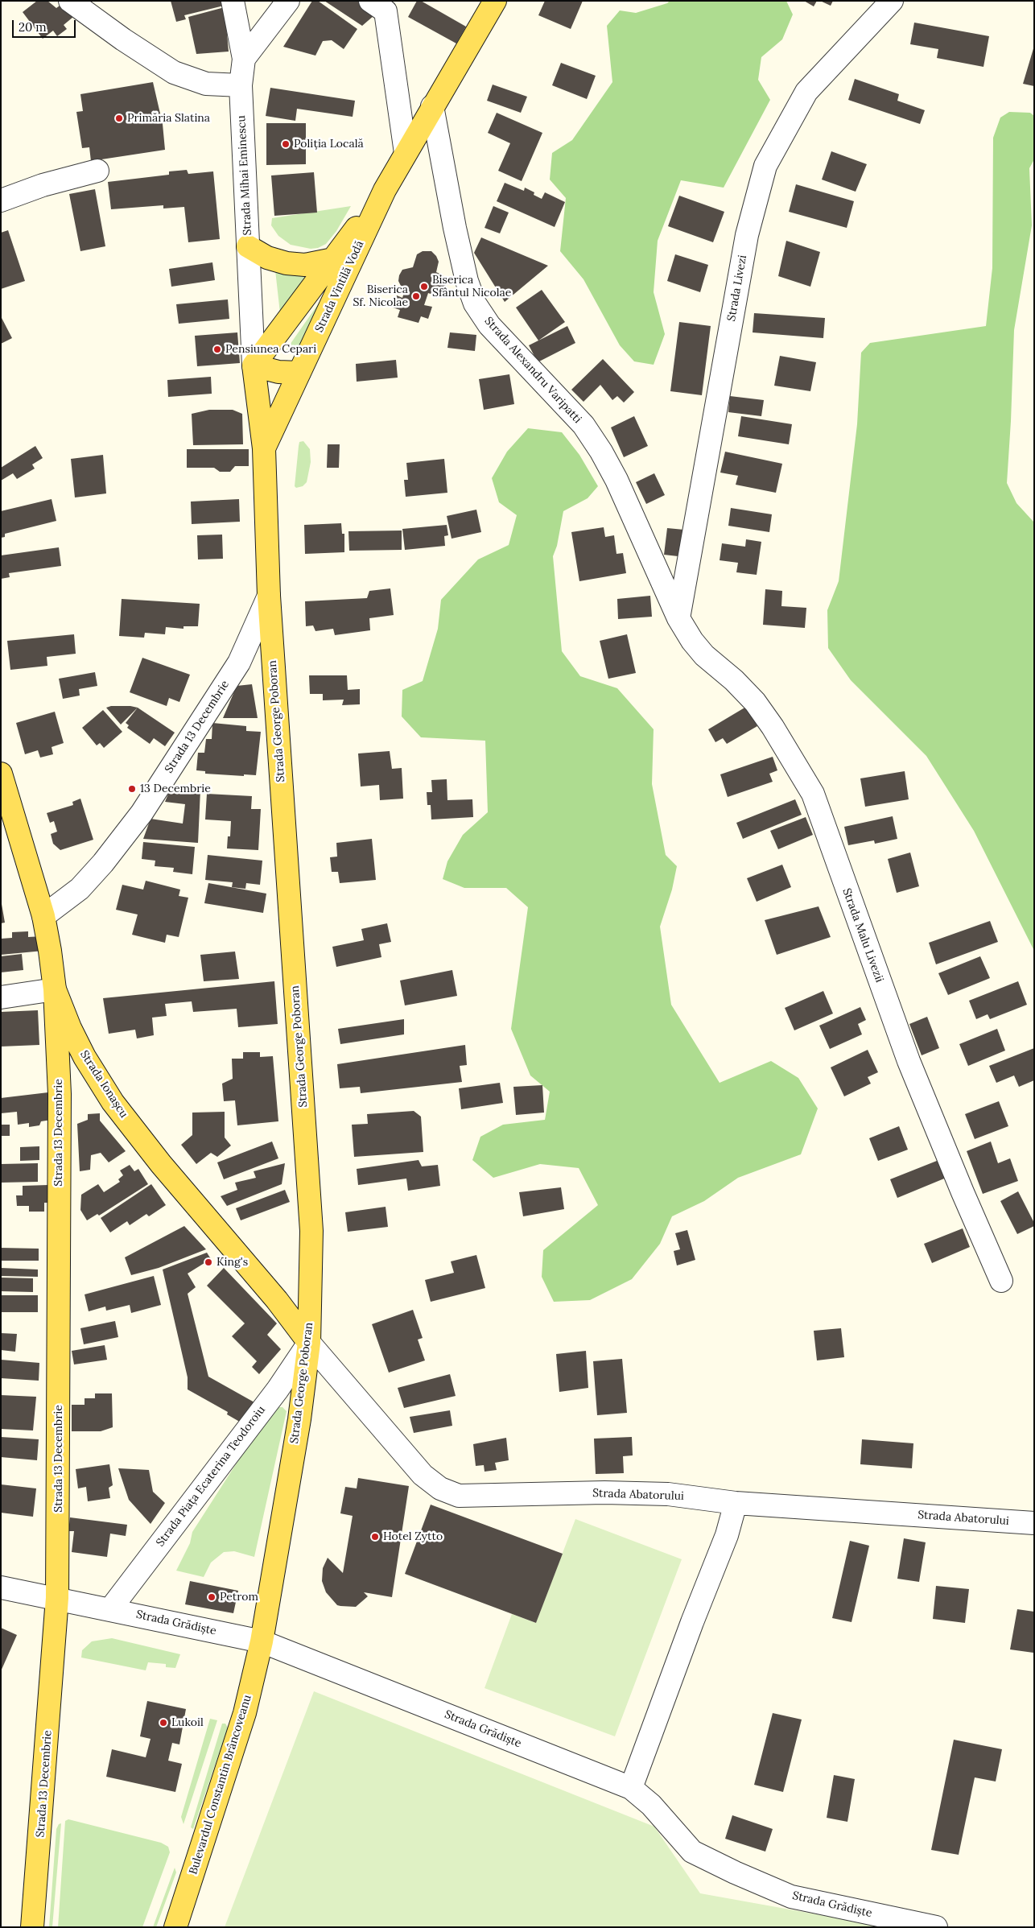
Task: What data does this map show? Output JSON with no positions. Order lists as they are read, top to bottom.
{
  "streets": {
    "main road": [
      "Strada Vintilă Vodă",
      "Strada George Poboran",
      "Strada 13 Decembrie",
      "Strada Ionașcu",
      "Bulevardul Constantin Brâncoveanu"
    ],
    "street": [
      "Strada Mihai Eminescu",
      "Strada Livezi",
      "Strada Alexandru Varipatti",
      "Strada Malu Livezii",
      "Strada Piața Ecaterina Teodoroiu",
      "Strada Abatorului",
      "Strada Grădiște"
    ]
  },
  "crossings": [
    ["Strada Mihai Eminescu", "Strada Vintilă Vodă"],
    ["Strada Mihai Eminescu", "Strada George Poboran"],
    ["Strada Vintilă Vodă", "Strada Alexandru Varipatti"],
    ["Strada Vintilă Vodă", "Strada George Poboran"],
    ["Strada Livezi", "Strada Alexandru Varipatti"],
    ["Strada Livezi", "Strada Malu Livezii"],
    ["Strada Alexandru Varipatti", "Strada Malu Livezii"],
    ["Strada George Poboran", "Strada 13 Decembrie"],
    ["Strada George Poboran", "Strada Ionașcu"],
    ["Strada George Poboran", "Strada Piața Ecaterina Teodoroiu"],
    ["Strada George Poboran", "Strada Abatorului"],
    ["Strada George Poboran", "Strada Grădiște"],
    ["Strada George Poboran", "Bulevardul Constantin Brâncoveanu"],
    ["Strada 13 Decembrie", "Strada Ionașcu"],
    ["Strada 13 Decembrie", "Strada Grădiște"],
    ["Strada Ionașcu", "Strada Piața Ecaterina Teodoroiu"],
    ["Strada Ionașcu", "Strada Abatorului"],
    ["Strada Piața Ecaterina Teodoroiu", "Strada Abatorului"],
    ["Strada Piața Ecaterina Teodoroiu", "Strada Grădiște"],
    ["Strada Grădiște", "Bulevardul Constantin Brâncoveanu"]
  ],
  "places": [
    "Primăria Slatina",
    "Poliția Locală",
    "Biserica Sfântul Nicolae",
    "Biserica Sf. Nicolae",
    "Pensiunea Cepari",
    "13 Decembrie",
    "King's",
    "Hotel Zytto",
    "Petrom",
    "Lukoil"
  ],
  "scale_bar": "20 m"
}
